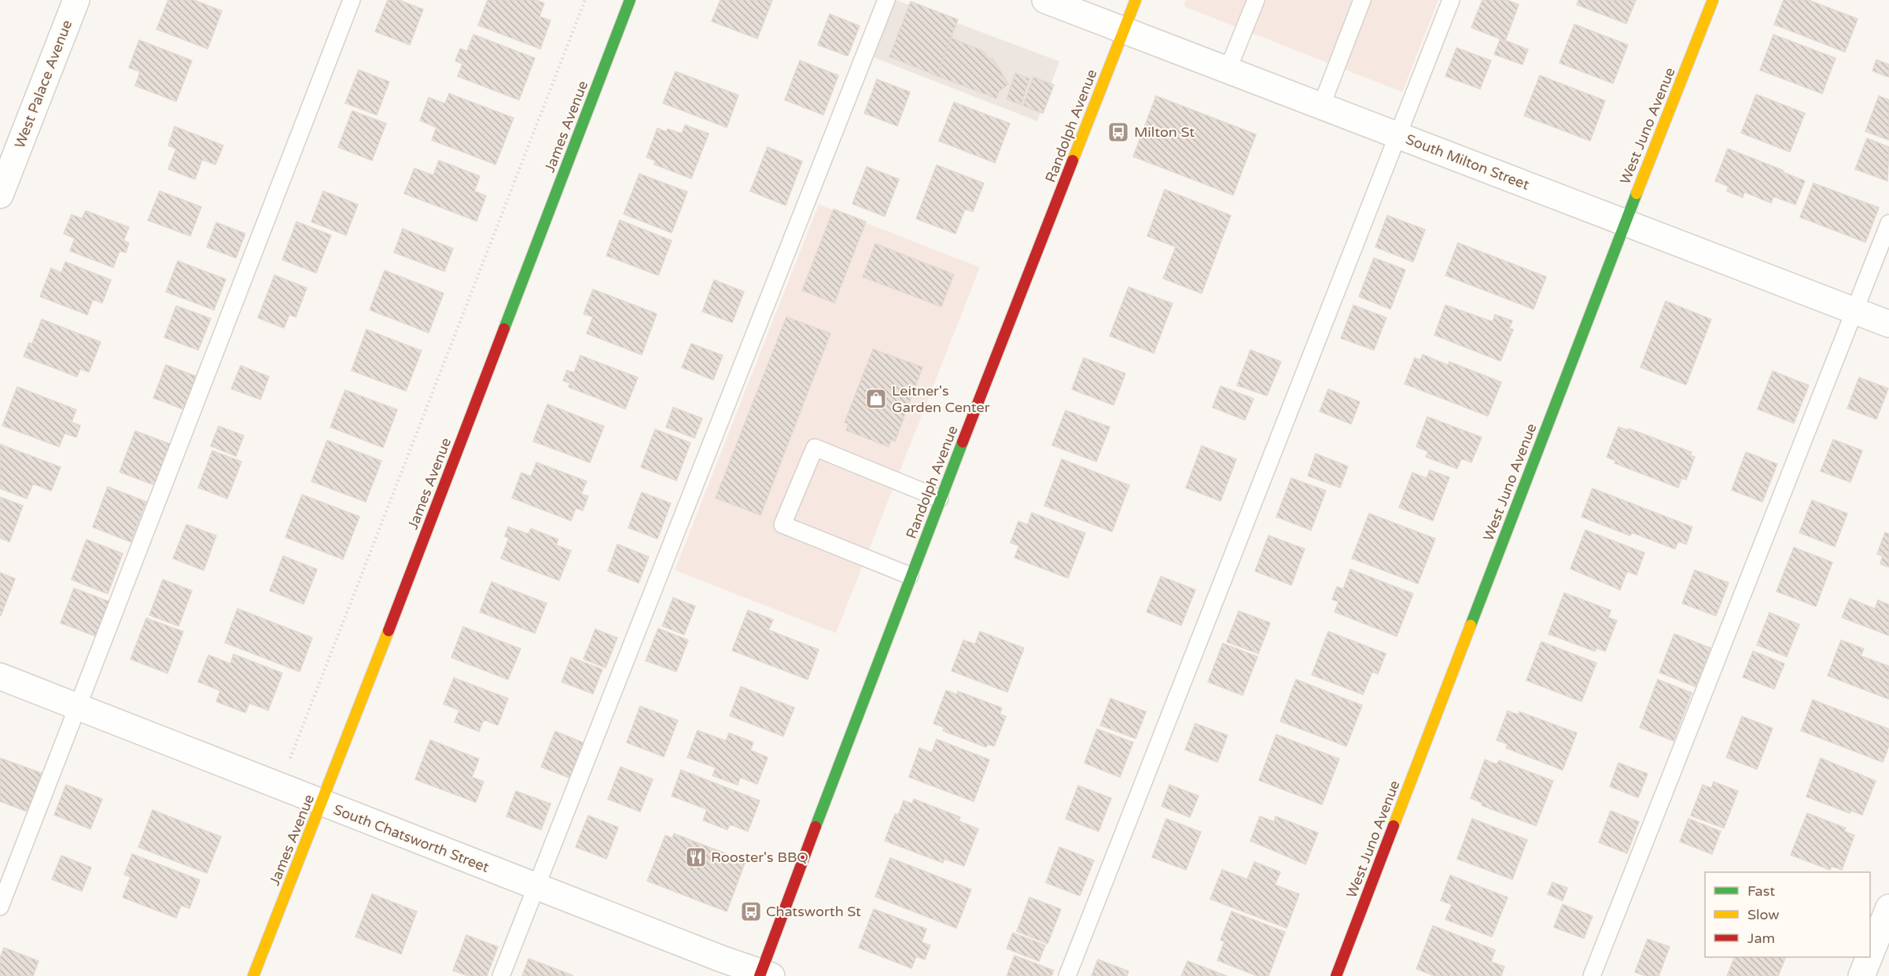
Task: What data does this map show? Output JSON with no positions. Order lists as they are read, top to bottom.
{
  "streets": {
    "street": [
      "West Palace Avenue",
      "Randolph Avenue",
      "West Juno Avenue",
      "James Avenue",
      "South Milton Street",
      "South Chatsworth Street"
    ]
  },
  "crossings": [
    ["Randolph Avenue", "South Milton Street"],
    ["Randolph Avenue", "South Chatsworth Street"],
    ["West Juno Avenue", "South Milton Street"],
    ["James Avenue", "South Chatsworth Street"]
  ],
  "places": {
    "bus stop": ["Milton St", "Chatsworth St"],
    "shop": ["Leitner's Garden Center"],
    "restaurant": ["Rooster's BBQ"]
  },
  "legend": ["Fast", "Slow", "Jam"]
}
